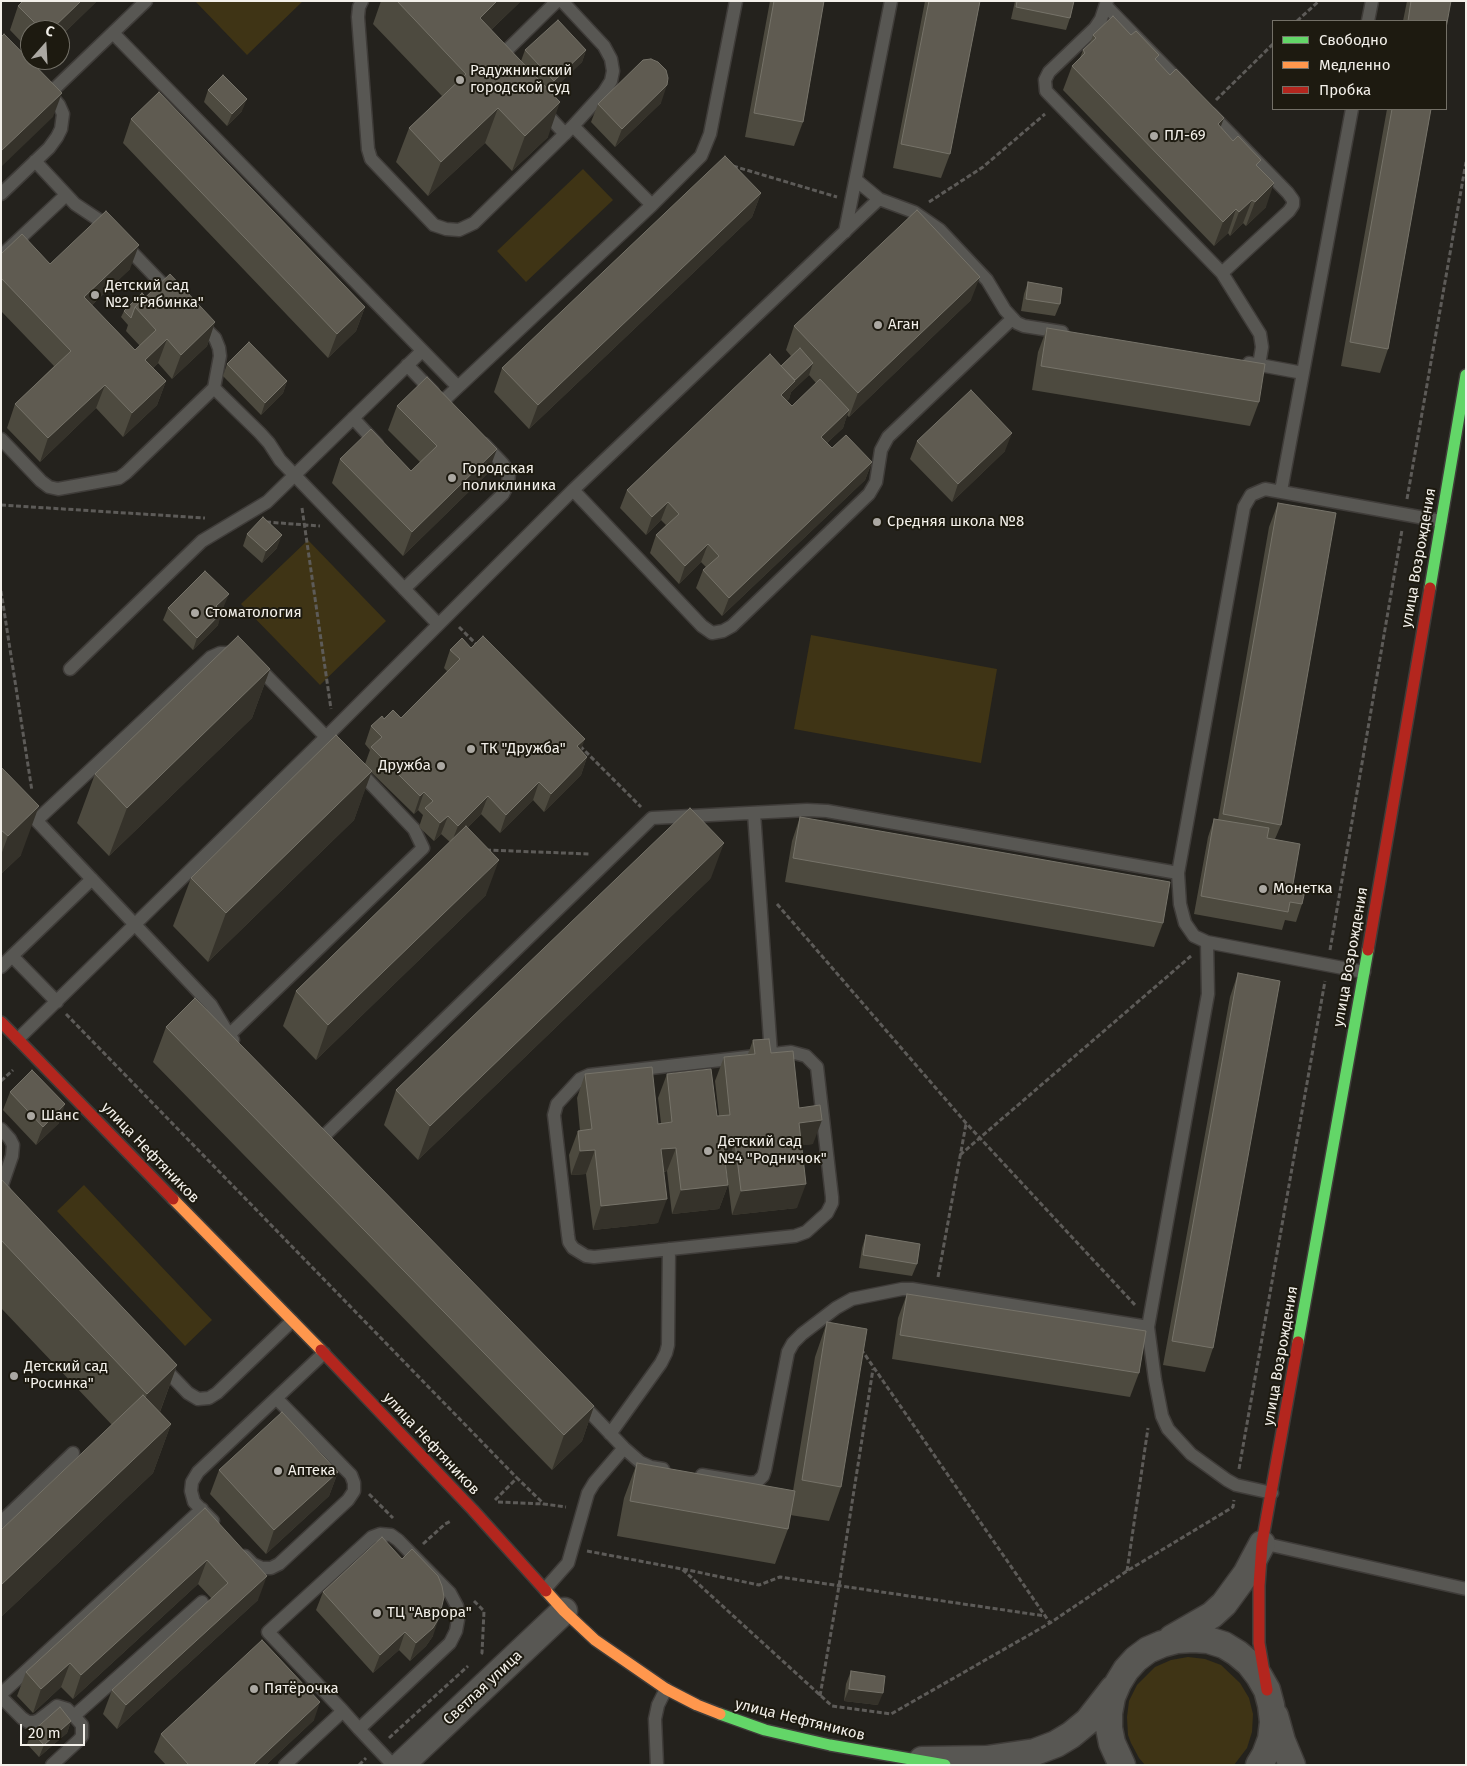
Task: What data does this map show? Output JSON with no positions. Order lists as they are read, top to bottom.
{
  "streets": {
    "street": ["улица Возрождения", "улица Нефтяников", "Светлая улица"]
  },
  "crossings": [
    ["улица Нефтяников", "Светлая улица"]
  ],
  "places": [
    "Радужнинский городской суд",
    "ПЛ-69",
    "Детский сад №2 \"Рябинка\"",
    "Аган",
    "Городская поликлиника",
    "Средняя школа №8",
    "Стоматология",
    "ТК \"Дружба\"",
    "Дружба",
    "Монетка",
    "Шанс",
    "Детский сад №4 \"Родничок\"",
    "Детский сад \"Росинка\"",
    "Аптека",
    "ТЦ \"Аврора\"",
    "Пятёрочка"
  ],
  "legend": ["Свободно", "Медленно", "Пробка"],
  "scale_bar": "20 m",
  "north": "top"
}
